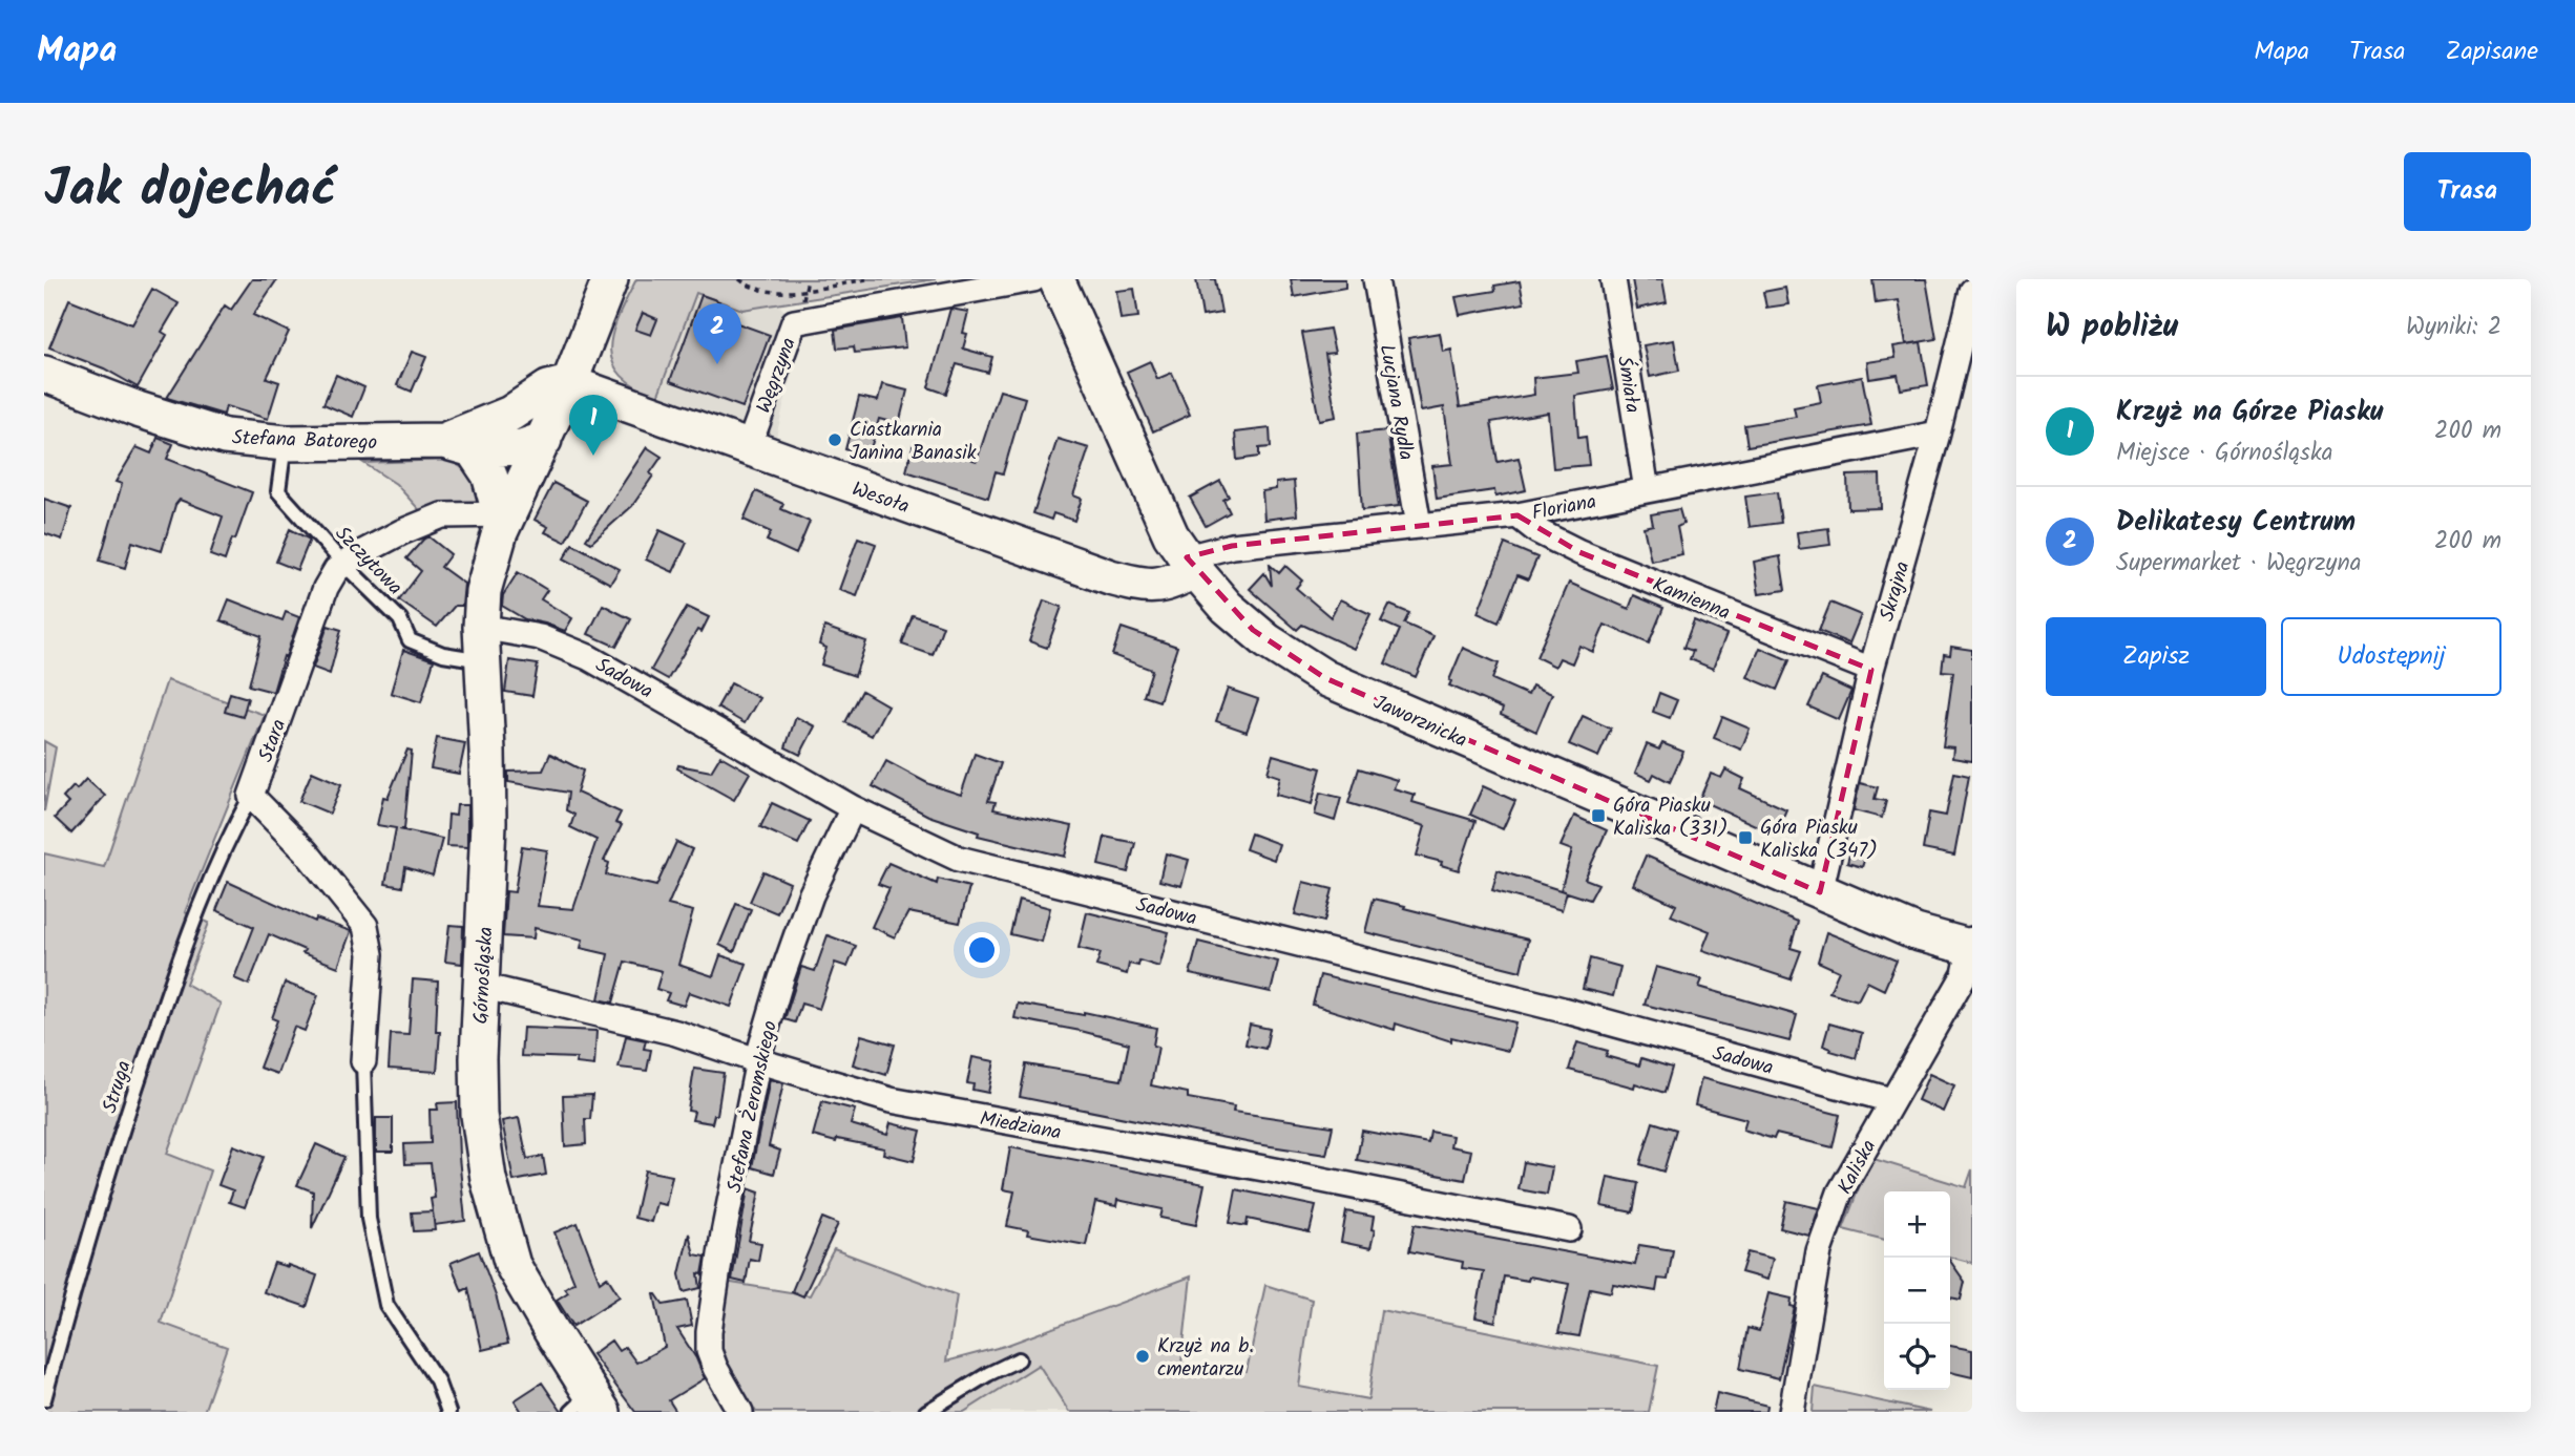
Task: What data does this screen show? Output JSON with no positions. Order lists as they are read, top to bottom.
{
  "streets": {
    "street": [
      "Węgrzyna",
      "Śmiała",
      "Lucjana Rydla",
      "Stefana Batorego",
      "Wesoła",
      "Floriana",
      "Skrajna",
      "Kamienna",
      "Sadowa",
      "Jaworznicka",
      "Stara",
      "Górnośląska",
      "Stefana Żeromskiego",
      "Miedziana",
      "Kaliska"
    ],
    "lane": ["Szczytowa", "Struga"]
  },
  "crossings": [
    ["Węgrzyna", "Wesoła"],
    ["Śmiała", "Floriana"],
    ["Lucjana Rydla", "Floriana"],
    ["Stefana Batorego", "Wesoła"],
    ["Stefana Batorego", "Szczytowa"],
    ["Stefana Batorego", "Górnośląska"],
    ["Wesoła", "Floriana"],
    ["Wesoła", "Jaworznicka"],
    ["Wesoła", "Górnośląska"],
    ["Floriana", "Skrajna"],
    ["Floriana", "Kamienna"],
    ["Floriana", "Jaworznicka"],
    ["Szczytowa", "Sadowa"],
    ["Szczytowa", "Stara"],
    ["Szczytowa", "Górnośląska"],
    ["Skrajna", "Kamienna"],
    ["Skrajna", "Jaworznicka"],
    ["Sadowa", "Górnośląska"],
    ["Sadowa", "Stefana Żeromskiego"],
    ["Sadowa", "Kaliska"],
    ["Jaworznicka", "Kaliska"],
    ["Stara", "Górnośląska"],
    ["Stara", "Struga"],
    ["Górnośląska", "Miedziana"],
    ["Stefana Żeromskiego", "Miedziana"]
  ],
  "places": {
    "other": ["Ciastkarnia Janina Banasik", "Krzyż na b. cmentarzu"],
    "transit": ["Góra Piasku Kaliska (331)", "Góra Piasku Kaliska (347)"]
  },
  "page": {
    "header": "Mapa",
    "nav": ["Mapa", "Trasa", "Zapisane"],
    "title": "Jak dojechać",
    "buttons": [
      "Trasa",
      ["Zapisz", "Udostępnij"]
    ],
    "heading": ["W pobliżu", "Wyniki: 2"],
    "pins": ["2", "1"],
    "list": [
      {
        "mark": "1",
        "name": "Krzyż na Górze Piasku",
        "note": "Miejsce · Górnośląska",
        "value": "200 m"
      },
      {
        "mark": "2",
        "name": "Delikatesy Centrum",
        "note": "Supermarket · Węgrzyna",
        "value": "200 m"
      }
    ],
    "map_buttons": ["+", "−"]
  }
}
